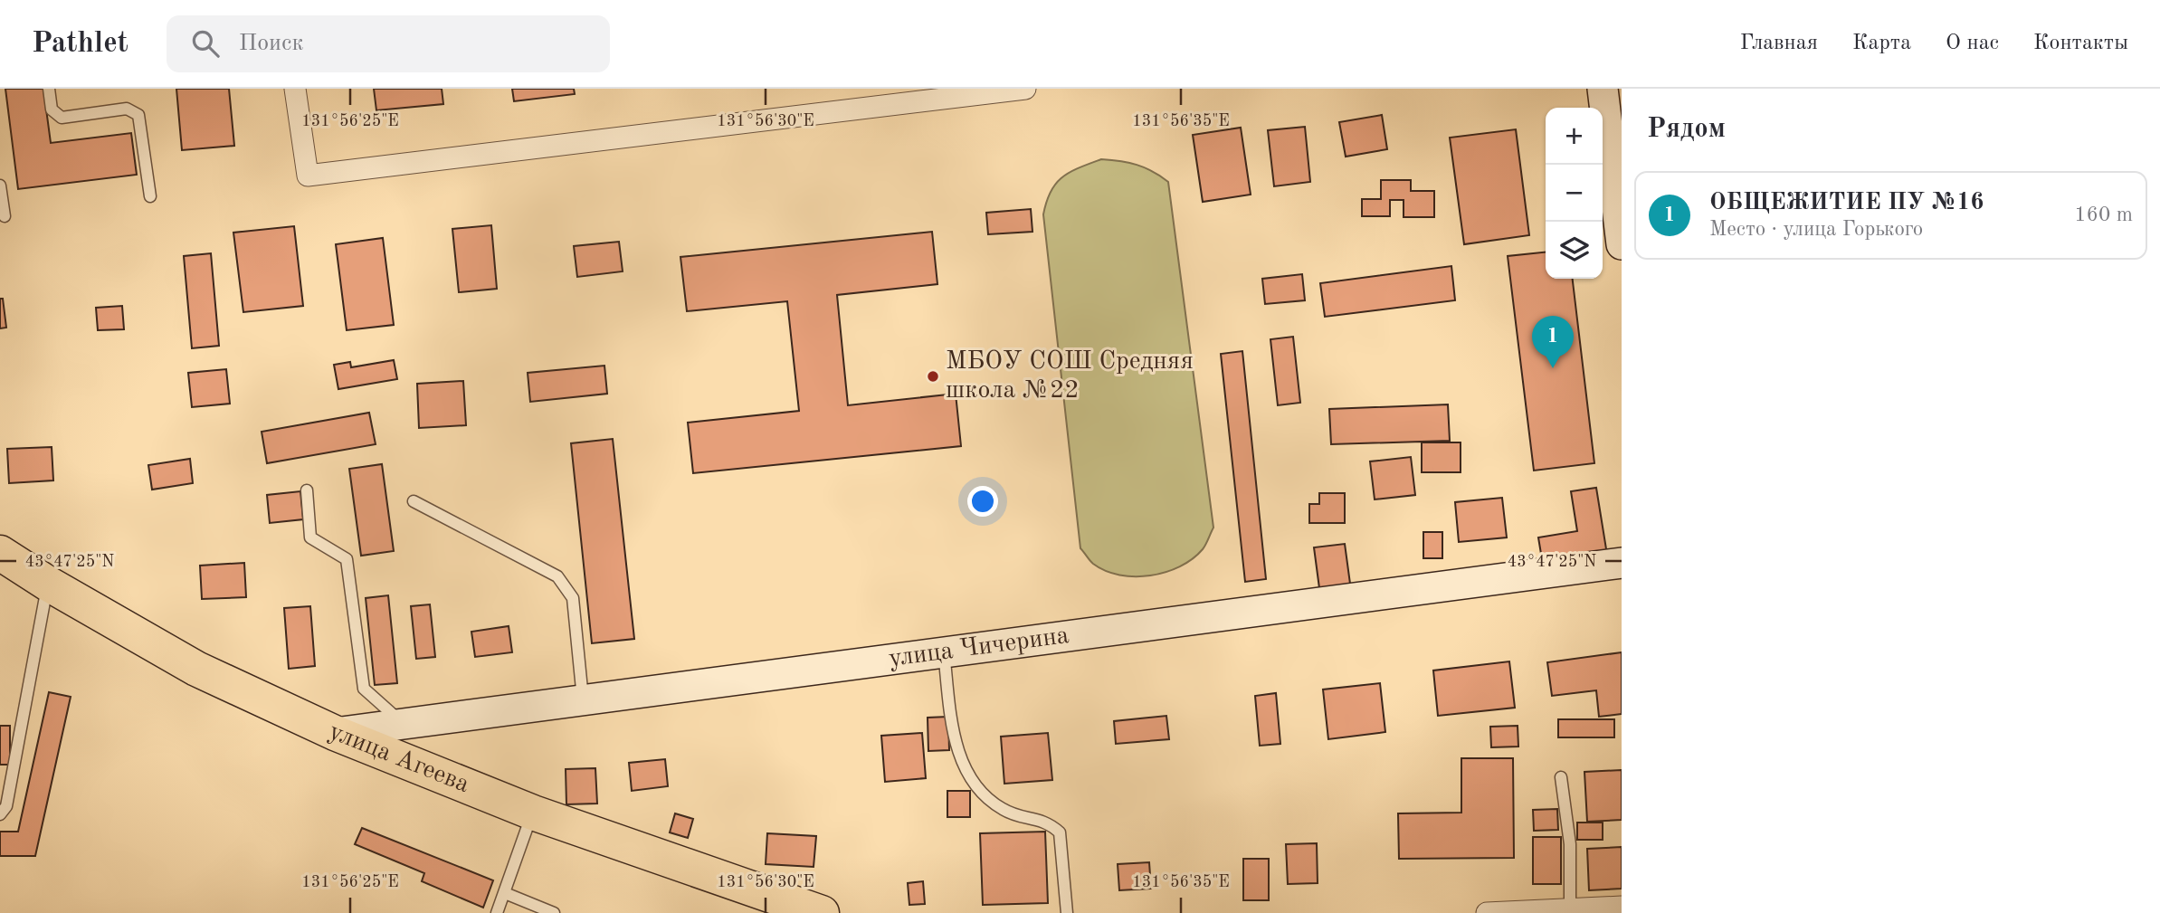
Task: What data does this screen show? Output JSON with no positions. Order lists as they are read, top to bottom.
{
  "streets": {
    "highway": ["улица Агеева"],
    "main road": ["улица Чичерина"]
  },
  "crossings": [
    ["улица Чичерина", "улица Агеева"]
  ],
  "places": ["МБОУ СОШ Средняя школа №22"],
  "page": {
    "header": "Pathlet",
    "search": "Поиск",
    "nav": [
      "Главная",
      "Карта",
      "О нас",
      "Контакты"
    ],
    "heading": "Рядом",
    "map_buttons": ["+", "−"],
    "list": [
      {
        "mark": "1",
        "name": "ОБЩЕЖИТИЕ ПУ №16",
        "note": "Место · улица Горького",
        "value": "160 m"
      }
    ],
    "pins": "1"
  },
  "coordinates": [
    "131°56'25\"E",
    "131°56'30\"E",
    "131°56'35\"E",
    "43°47'25\"N"
  ]
}
